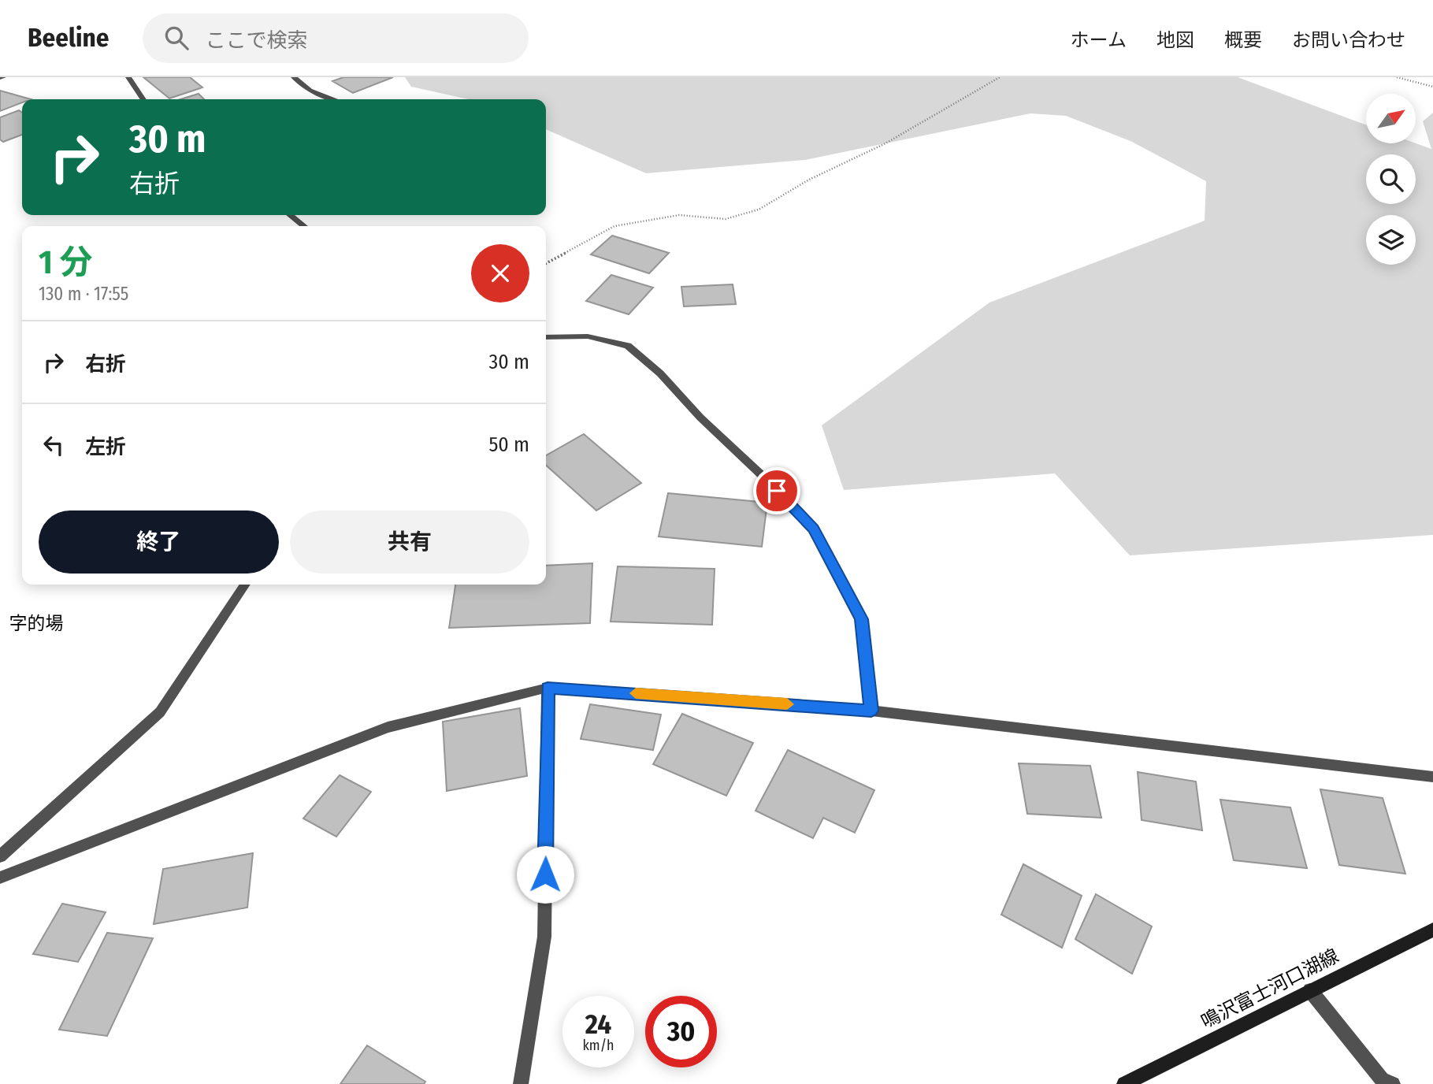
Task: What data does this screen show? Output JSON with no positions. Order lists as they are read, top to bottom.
{
  "streets": {
    "main road": ["鳴沢富士河口湖線"]
  },
  "districts": ["字的場"],
  "north": "top right",
  "page": {
    "header": "Beeline",
    "search": "ここで検索",
    "nav": [
      "ホーム",
      "地図",
      "概要",
      "お問い合わせ"
    ],
    "turn": ["30 m", "右折"],
    "heading": ["1 分", "130 m · 17:55"],
    "list": [
      {
        "name": "右折",
        "value": "30 m"
      },
      {
        "name": "左折",
        "value": "50 m"
      }
    ],
    "buttons": ["終了", "共有"],
    "speed": "24 km/h",
    "limit": "30"
  }
}
